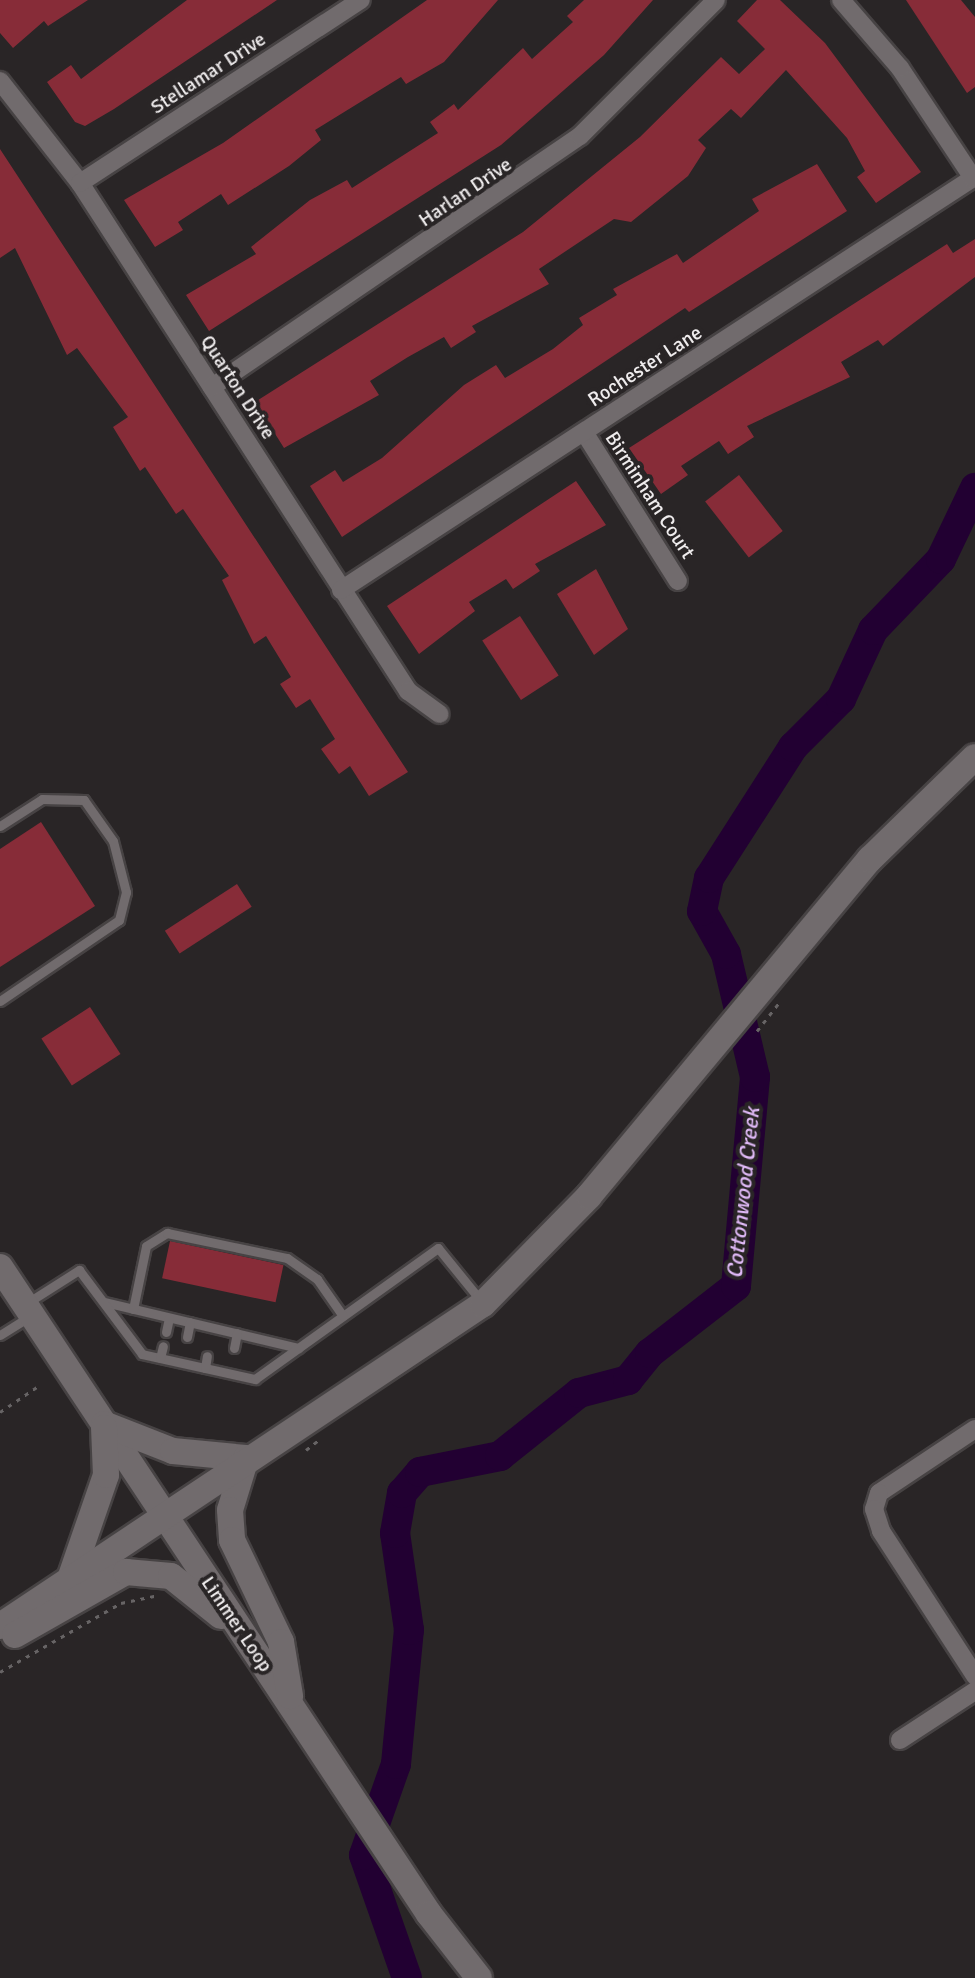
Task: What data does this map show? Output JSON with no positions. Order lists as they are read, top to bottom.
{
  "streets": {
    "main road": ["Limmer Loop"],
    "street": [
      "Stellamar Drive",
      "Harlan Drive",
      "Rochester Lane",
      "Quarton Drive",
      "Birminham Court"
    ]
  },
  "crossings": [
    ["Stellamar Drive", "Quarton Drive"],
    ["Harlan Drive", "Quarton Drive"],
    ["Rochester Lane", "Quarton Drive"],
    ["Rochester Lane", "Birminham Court"]
  ],
  "water": ["Cottonwood Creek"]
}
